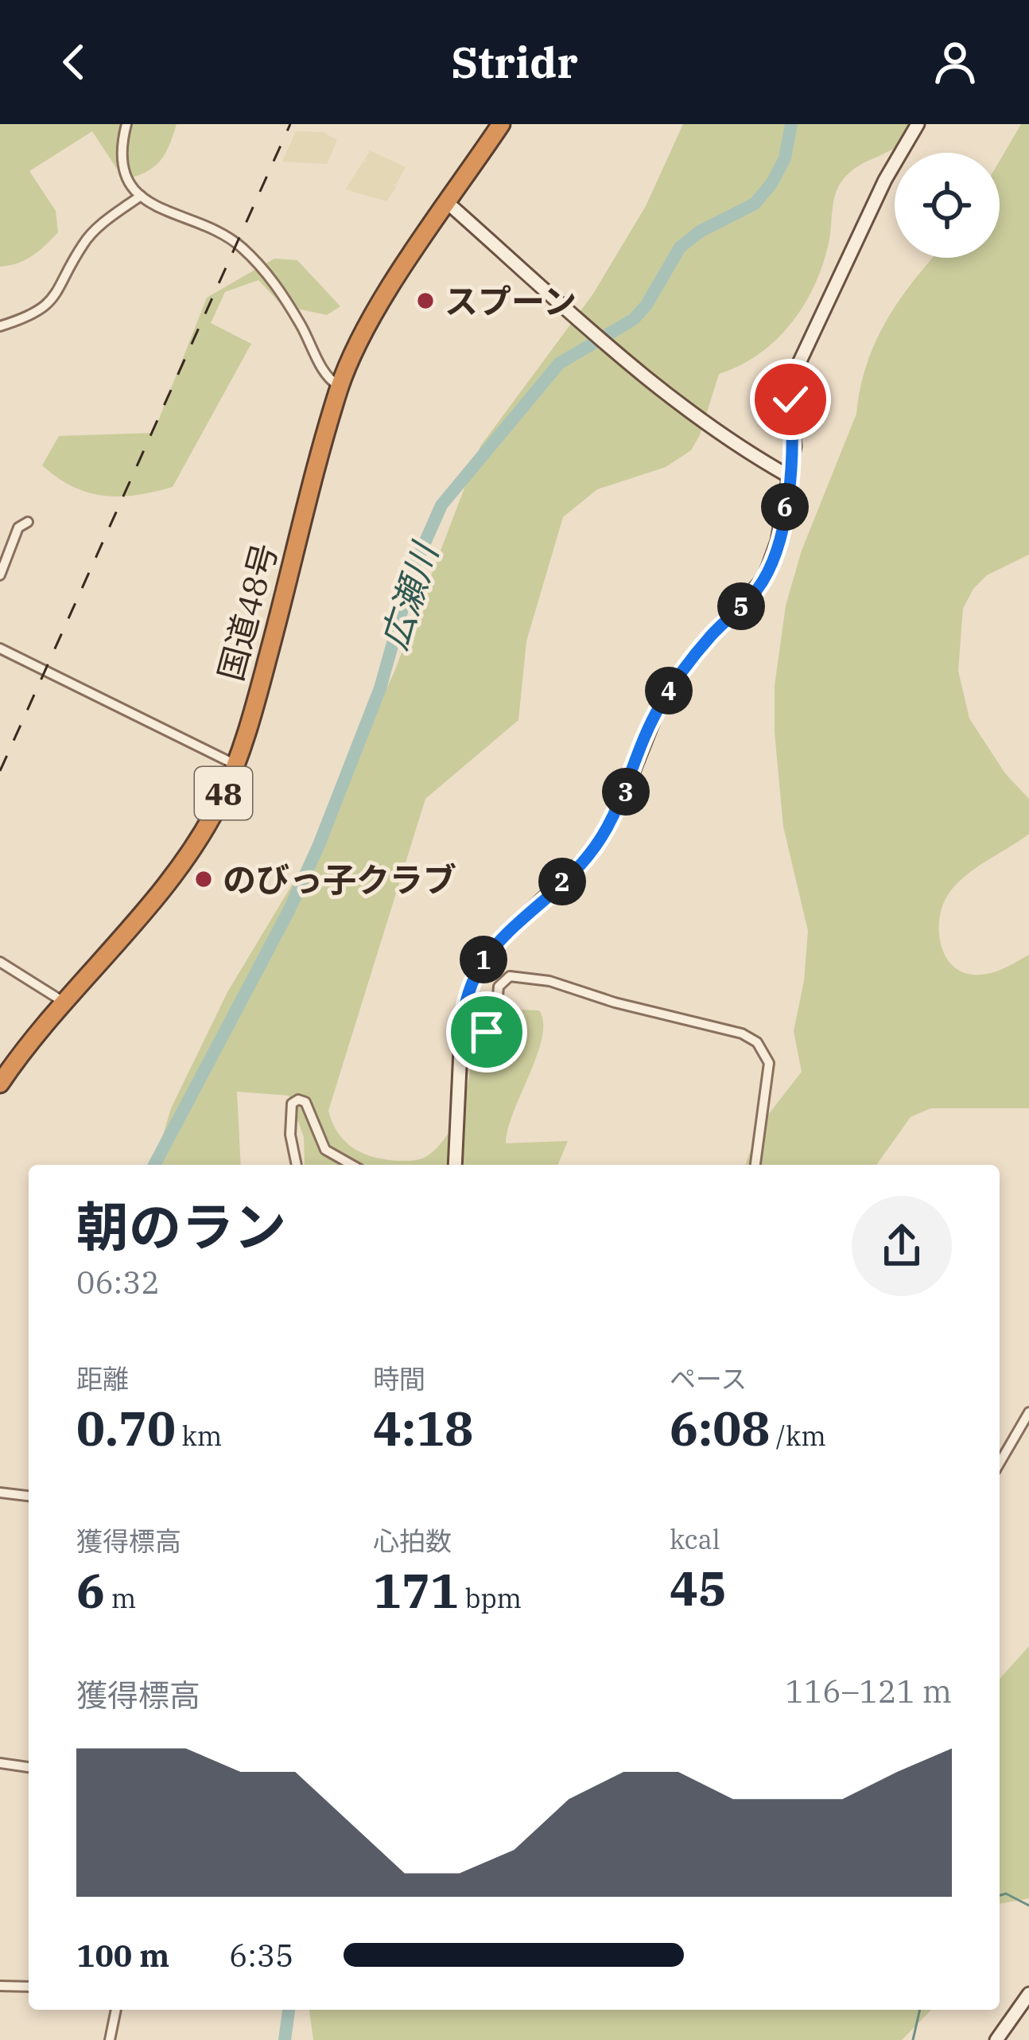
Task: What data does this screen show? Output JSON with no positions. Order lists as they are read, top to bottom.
{
  "streets": {
    "highway": ["国道48号", "48"]
  },
  "water": ["広瀬川"],
  "places": ["スプーン", "のびっ子クラブ"],
  "page": {
    "header": "Stridr",
    "pins": [
      "6",
      "5",
      "4",
      "3",
      "2",
      "1"
    ],
    "heading": ["朝のラン", "06:32"],
    "stats": [
      ["距離", "0.70 km"],
      ["時間", "4:18"],
      ["ペース", "6:08 /km"],
      ["獲得標高", "6 m"],
      ["心拍数", "171 bpm"],
      ["kcal", "45"]
    ],
    "chart": ["獲得標高", "116–121 m"],
    "list": [
      {
        "name": "100 m",
        "note": "6:35"
      }
    ]
  }
}
